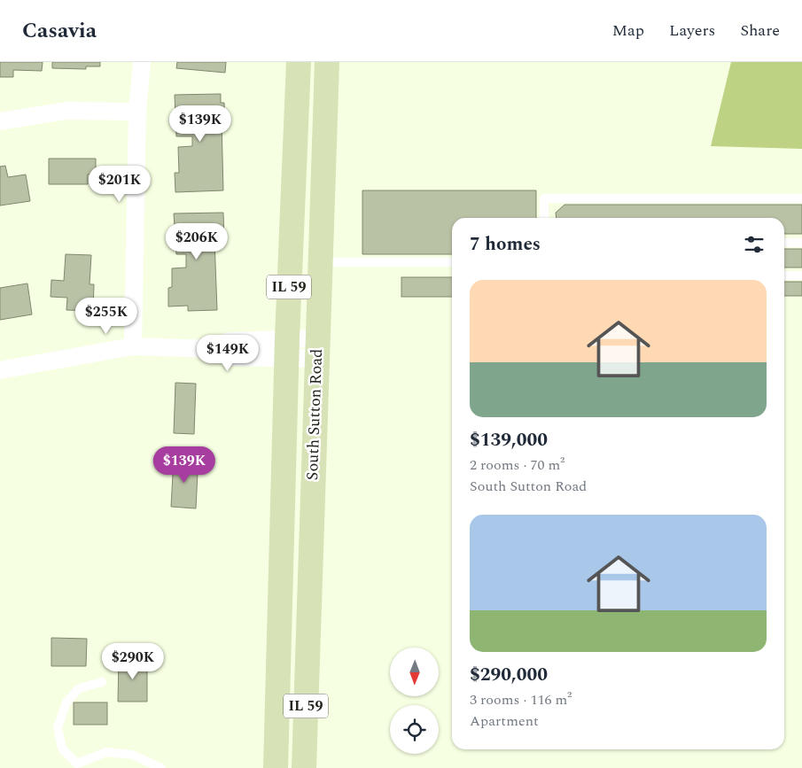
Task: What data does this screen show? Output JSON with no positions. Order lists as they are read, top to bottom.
{
  "streets": {
    "main road": ["IL 59", "South Sutton Road"]
  },
  "north": "bottom",
  "page": {
    "header": "Casavia",
    "nav": ["Map", "Layers", "Share"],
    "price": [
      "$139K",
      "$201K",
      "$206K",
      "$255K",
      "$149K",
      "$139K",
      "$290K"
    ],
    "heading": "7 homes",
    "list": [
      {
        "name": "$139,000",
        "note": "2 rooms · 70 m² · South Sutton Road"
      },
      {
        "name": "$290,000",
        "note": "3 rooms · 116 m² · Apartment"
      }
    ]
  }
}
